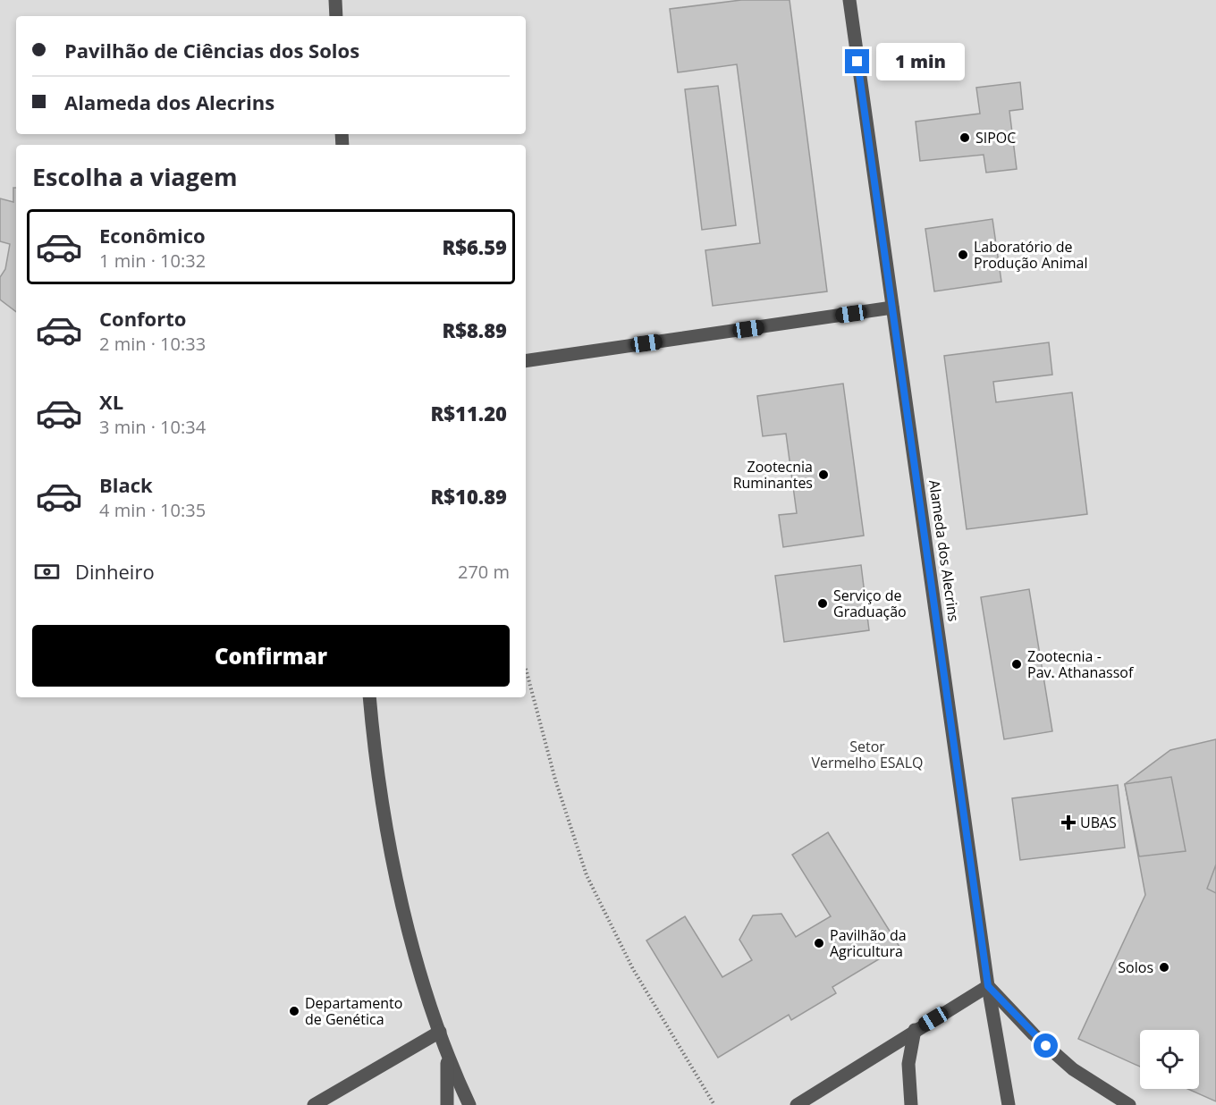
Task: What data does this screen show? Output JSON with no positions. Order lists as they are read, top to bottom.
{
  "streets": {
    "lane": ["Alameda dos Alecrins"]
  },
  "parks": ["Setor Vermelho ESALQ"],
  "places": {
    "other": [
      "SIPOC",
      "Laboratório de Produção Animal",
      "Zootecnia Ruminantes",
      "Serviço de Graduação",
      "Zootecnia - Pav. Athanassof",
      "Pavilhão da Agricultura",
      "Solos",
      "Departamento de Genética"
    ],
    "health": ["UBAS"]
  },
  "page": {
    "banner": ["Pavilhão de Ciências dos Solos", "Alameda dos Alecrins"],
    "bubble": "1 min",
    "heading": "Escolha a viagem",
    "list": [
      {
        "name": "Econômico",
        "note": "1 min · 10:32",
        "value": "R$6.59"
      },
      {
        "name": "Conforto",
        "note": "2 min · 10:33",
        "value": "R$8.89"
      },
      {
        "name": "XL",
        "note": "3 min · 10:34",
        "value": "R$11.20"
      },
      {
        "name": "Black",
        "note": "4 min · 10:35",
        "value": "R$10.89"
      }
    ],
    "pay": ["Dinheiro", "270 m"],
    "buttons": "Confirmar"
  }
}
